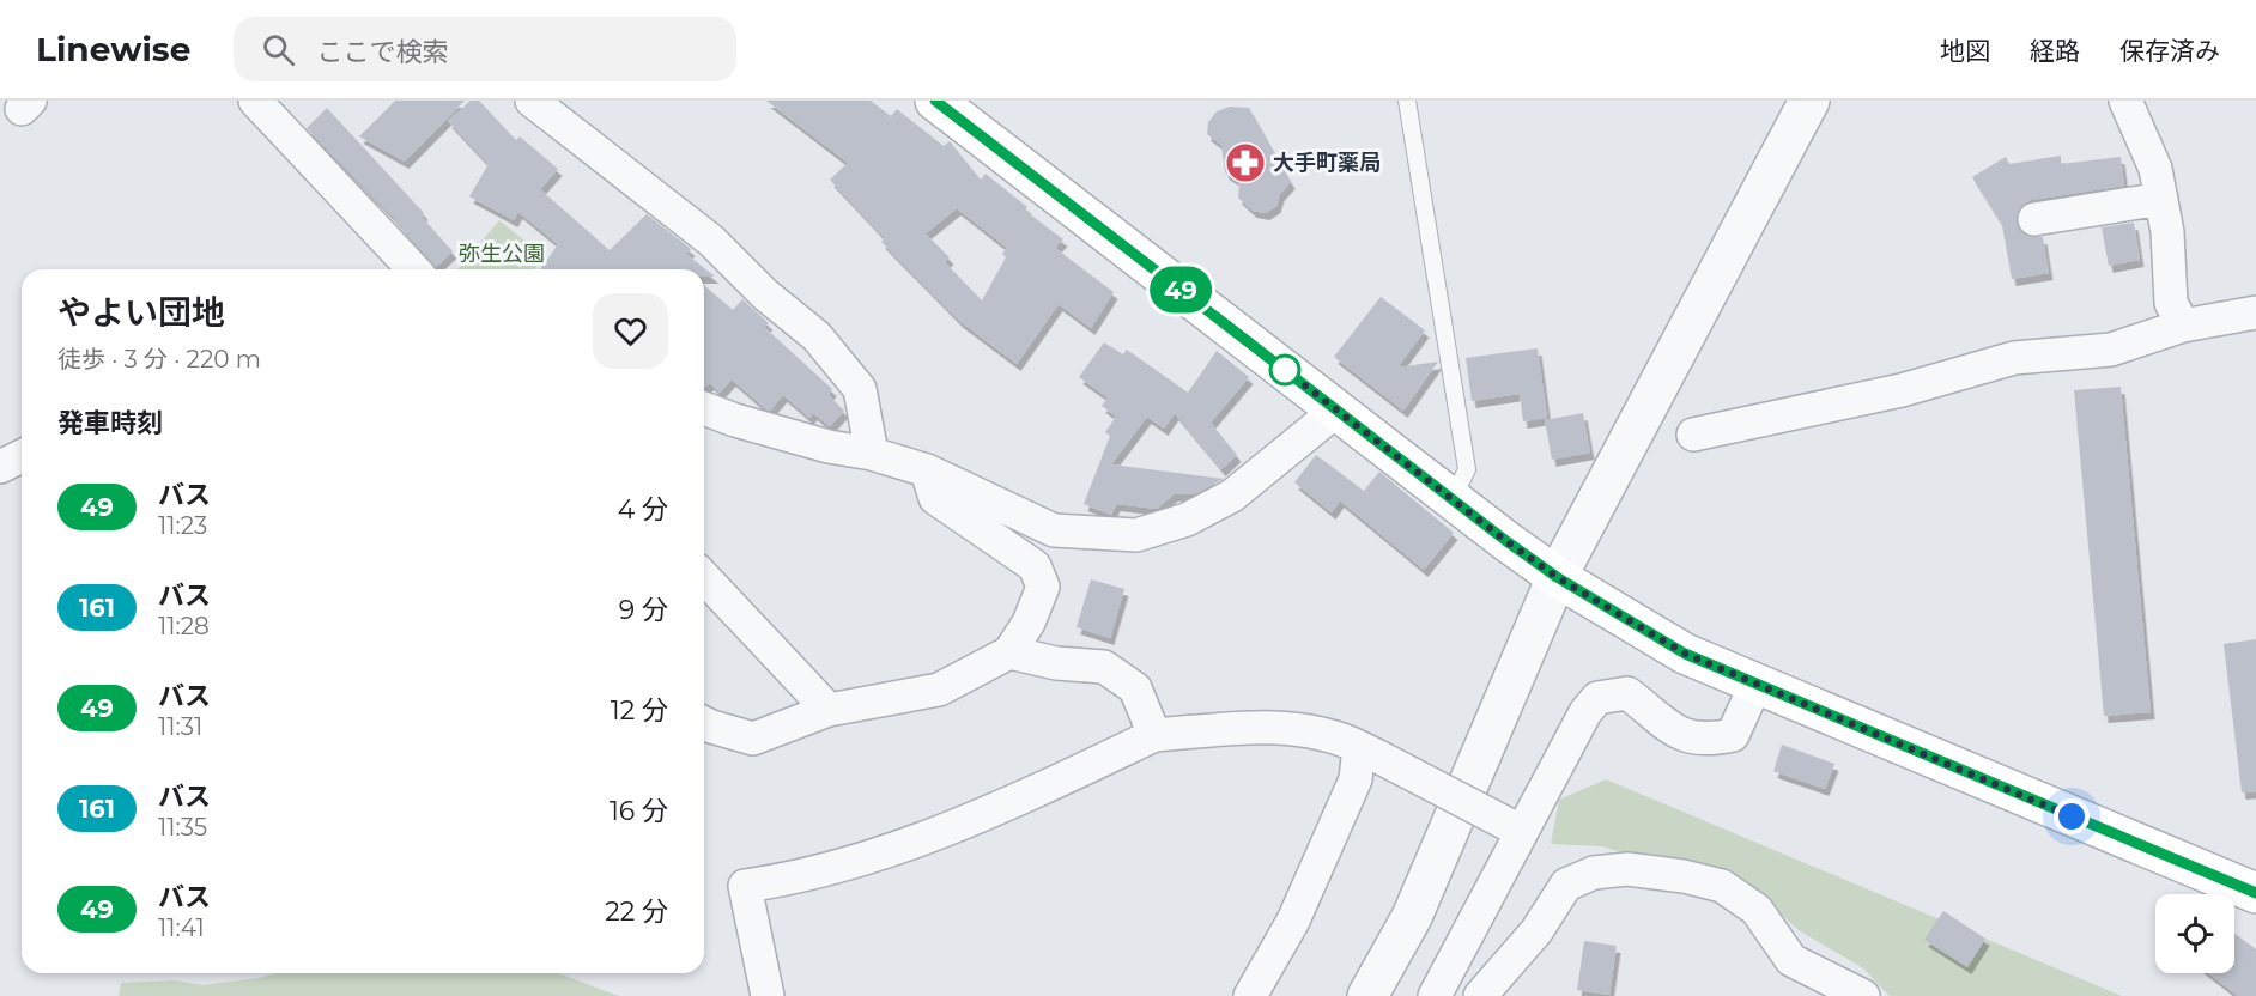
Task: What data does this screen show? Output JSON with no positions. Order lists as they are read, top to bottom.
{
  "parks": ["弥生公園"],
  "places": {
    "pharmacy": ["大手町薬局"]
  },
  "lines": ["bus line 49"],
  "page": {
    "header": "Linewise",
    "search": "ここで検索",
    "nav": ["地図", "経路", "保存済み"],
    "on_map": "49",
    "heading": [
      ["やよい団地", "徒歩 · 3 分 · 220 m"],
      "発車時刻"
    ],
    "list": [
      {
        "mark": "49",
        "name": "バス",
        "note": "11:23",
        "value": "4 分"
      },
      {
        "mark": "161",
        "name": "バス",
        "note": "11:28",
        "value": "9 分"
      },
      {
        "mark": "49",
        "name": "バス",
        "note": "11:31",
        "value": "12 分"
      },
      {
        "mark": "161",
        "name": "バス",
        "note": "11:35",
        "value": "16 分"
      },
      {
        "mark": "49",
        "name": "バス",
        "note": "11:41",
        "value": "22 分"
      }
    ]
  }
}
